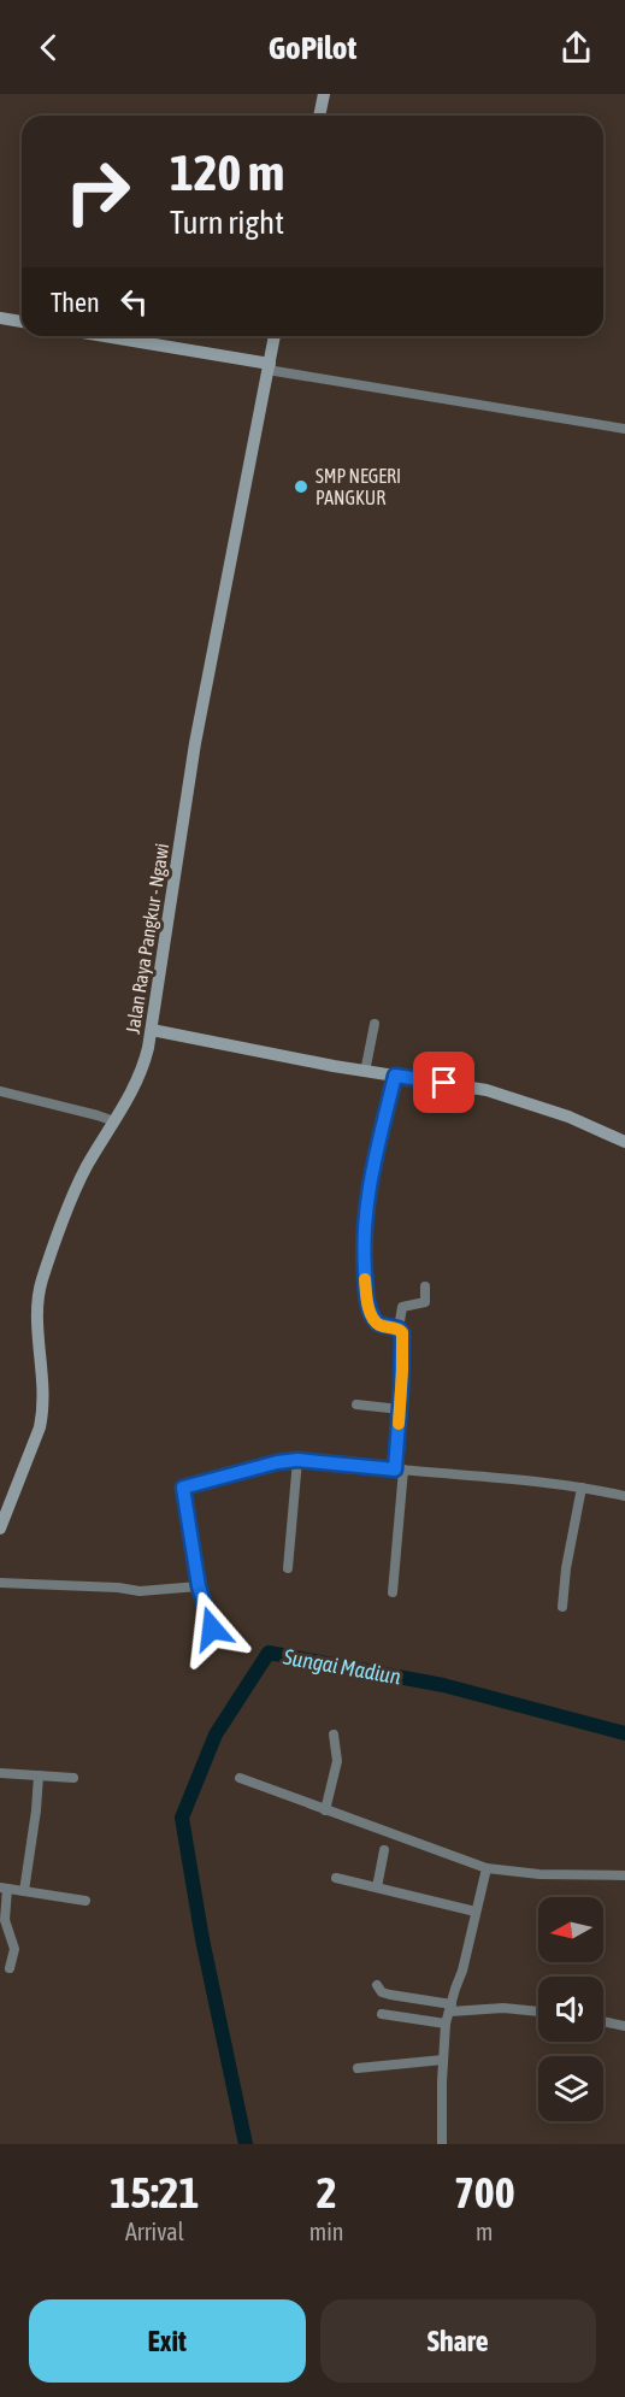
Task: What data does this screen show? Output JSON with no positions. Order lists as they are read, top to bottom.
{
  "streets": {
    "main road": ["Jalan Raya Pangkur - Ngawi"]
  },
  "water": ["Sungai Madiun"],
  "places": ["SMP NEGERI PANGKUR"],
  "north": "left",
  "page": {
    "header": "GoPilot",
    "turn": ["120 m", "Turn right"],
    "then": "Then",
    "eta": [
      "15:21",
      "Arrival",
      "2",
      "min",
      "700",
      "m"
    ],
    "buttons": ["Exit", "Share"]
  }
}
